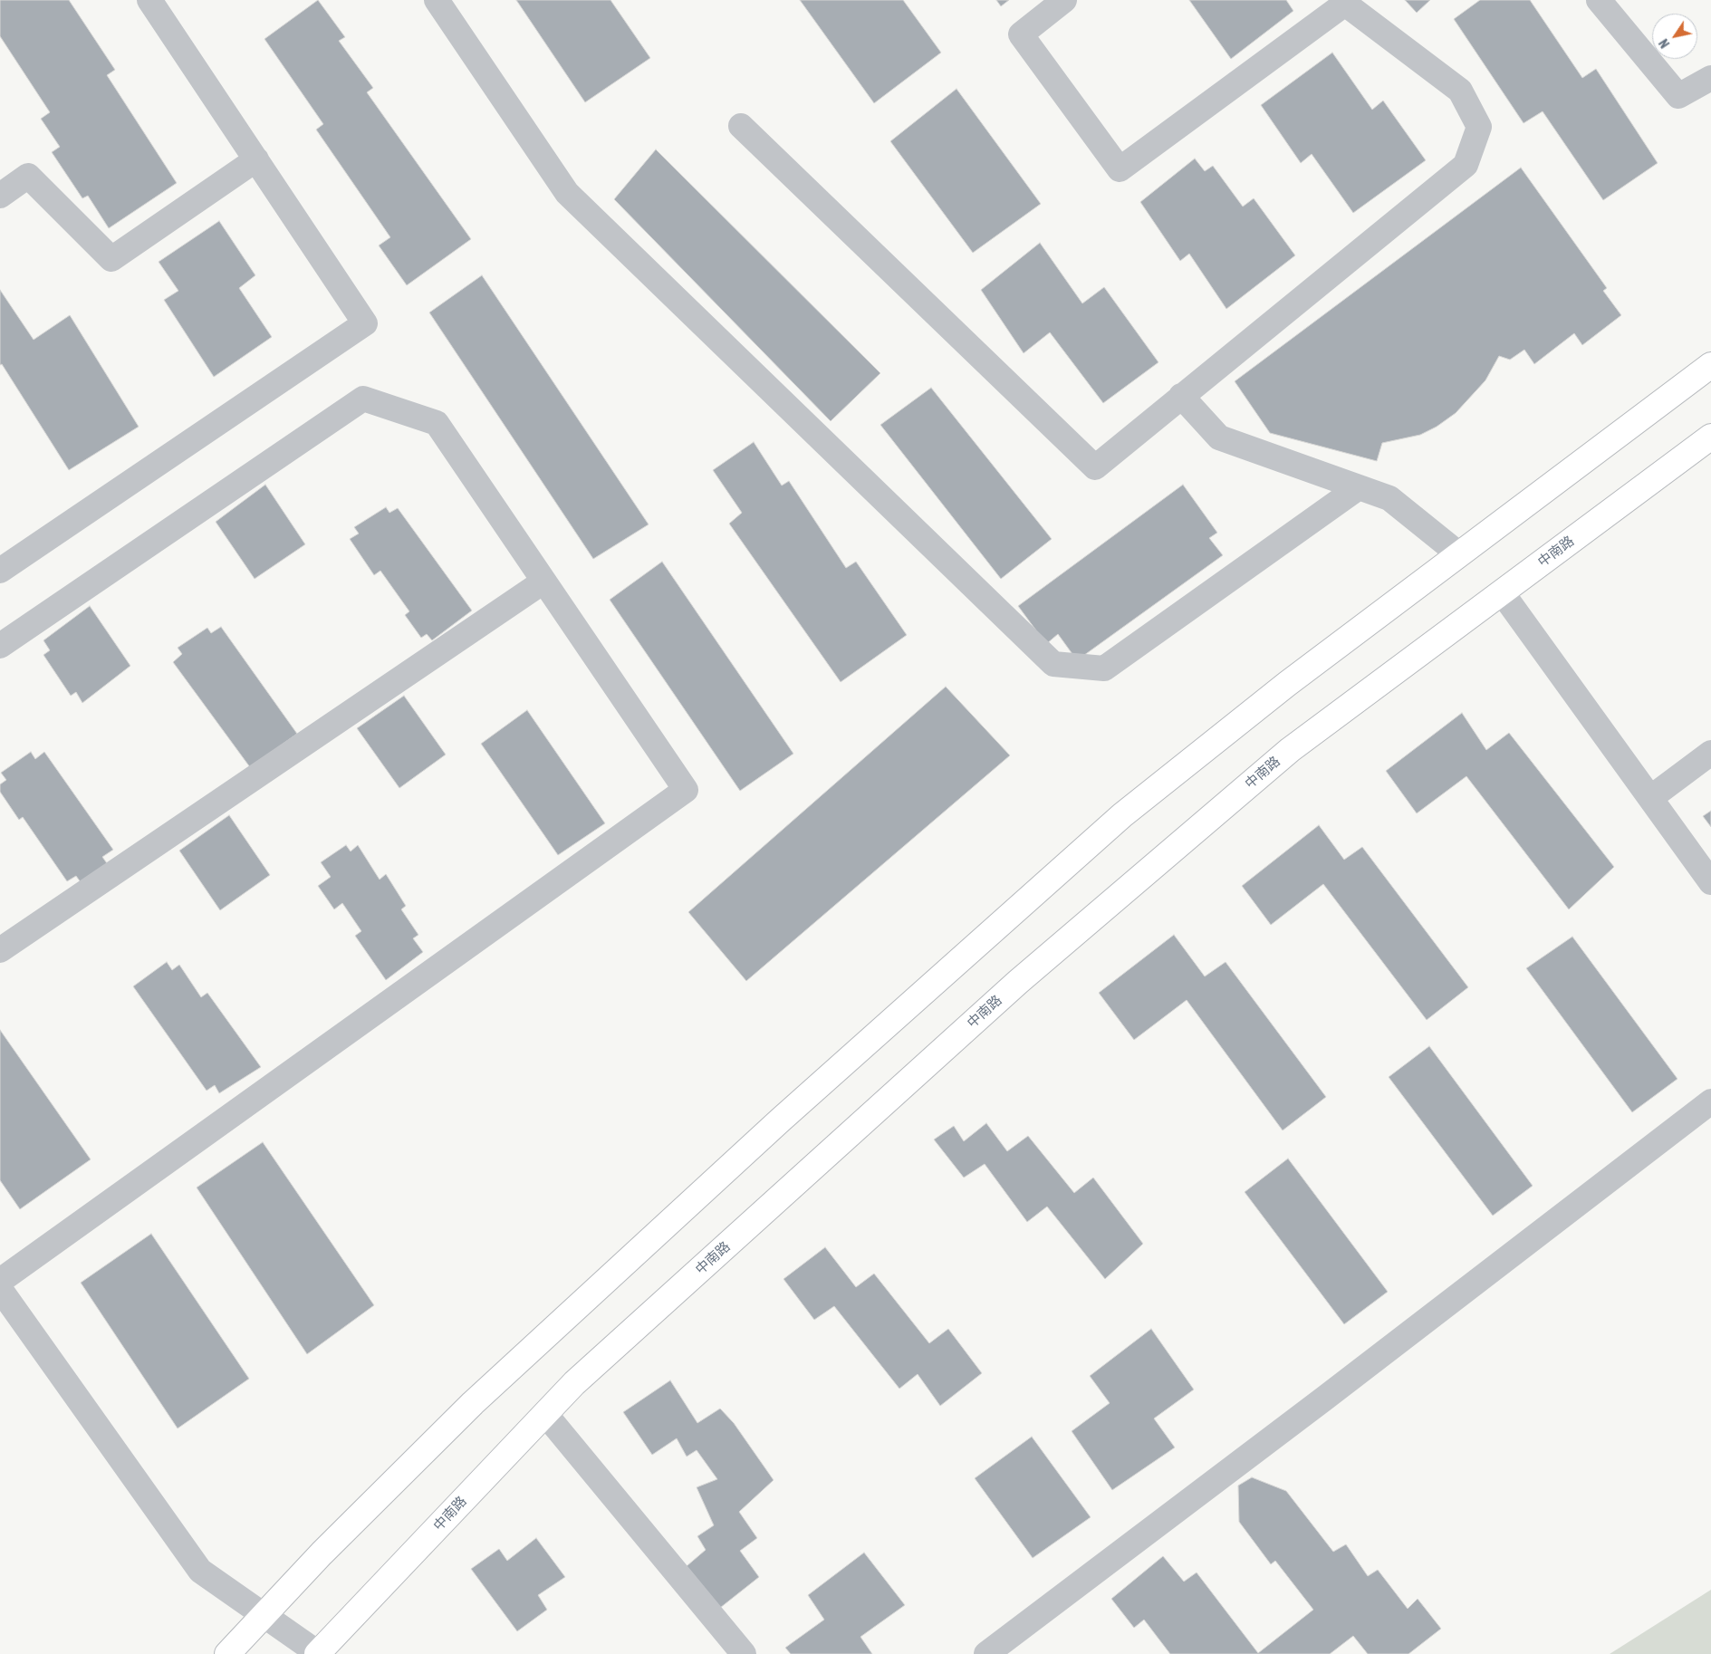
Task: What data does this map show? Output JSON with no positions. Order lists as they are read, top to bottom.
{
  "streets": {
    "main road": ["中南路"]
  },
  "north": "bottom left"
}
